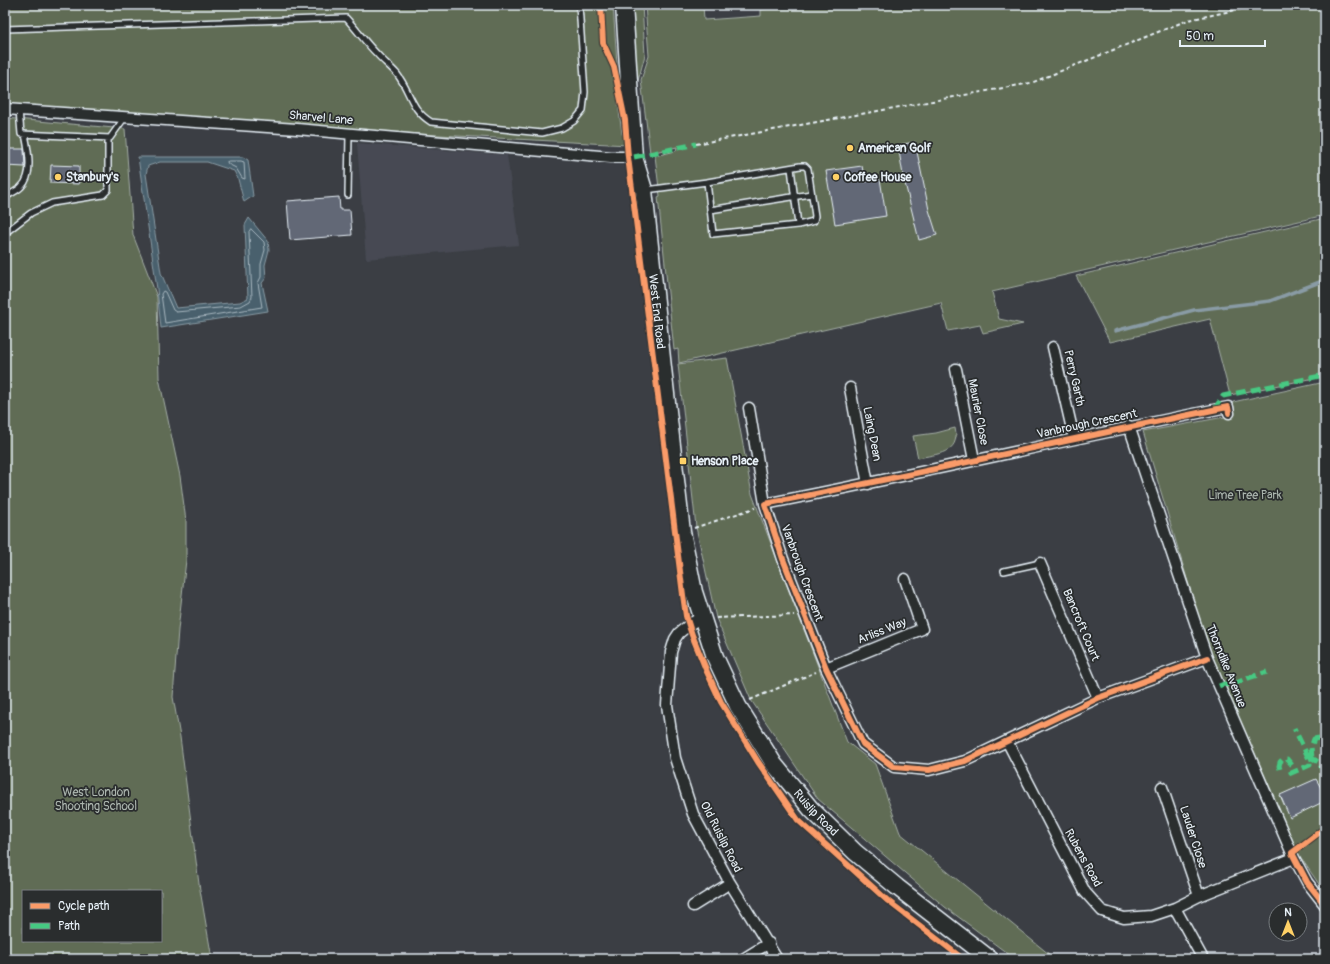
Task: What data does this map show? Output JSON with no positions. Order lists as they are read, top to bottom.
{
  "streets": {
    "main road": ["West End Road", "Ruislip Road"],
    "street": [
      "Sharvel Lane",
      "Perry Garth",
      "Maurier Close",
      "Vanbrough Crescent",
      "Laing Dean",
      "Bancroft Court",
      "Arliss Way",
      "Thorndike Avenue",
      "Old Ruislip Road",
      "Lauder Close",
      "Rubens Road"
    ]
  },
  "crossings": [
    ["Sharvel Lane", "West End Road"],
    ["West End Road", "Ruislip Road"],
    ["West End Road", "Old Ruislip Road"],
    ["Perry Garth", "Vanbrough Crescent"],
    ["Maurier Close", "Vanbrough Crescent"],
    ["Vanbrough Crescent", "Laing Dean"],
    ["Vanbrough Crescent", "Bancroft Court"],
    ["Vanbrough Crescent", "Arliss Way"],
    ["Vanbrough Crescent", "Thorndike Avenue"],
    ["Vanbrough Crescent", "Rubens Road"],
    ["Thorndike Avenue", "Rubens Road"],
    ["Ruislip Road", "Old Ruislip Road"],
    ["Lauder Close", "Rubens Road"]
  ],
  "parks": ["Lime Tree Park", "West London Shooting School"],
  "places": {
    "other": ["American Golf", "Stanbury's", "Coffee House"],
    "transit": ["Henson Place"]
  },
  "legend": ["Cycle path", "Path"],
  "scale_bar": "50 m",
  "north": "top"
}
